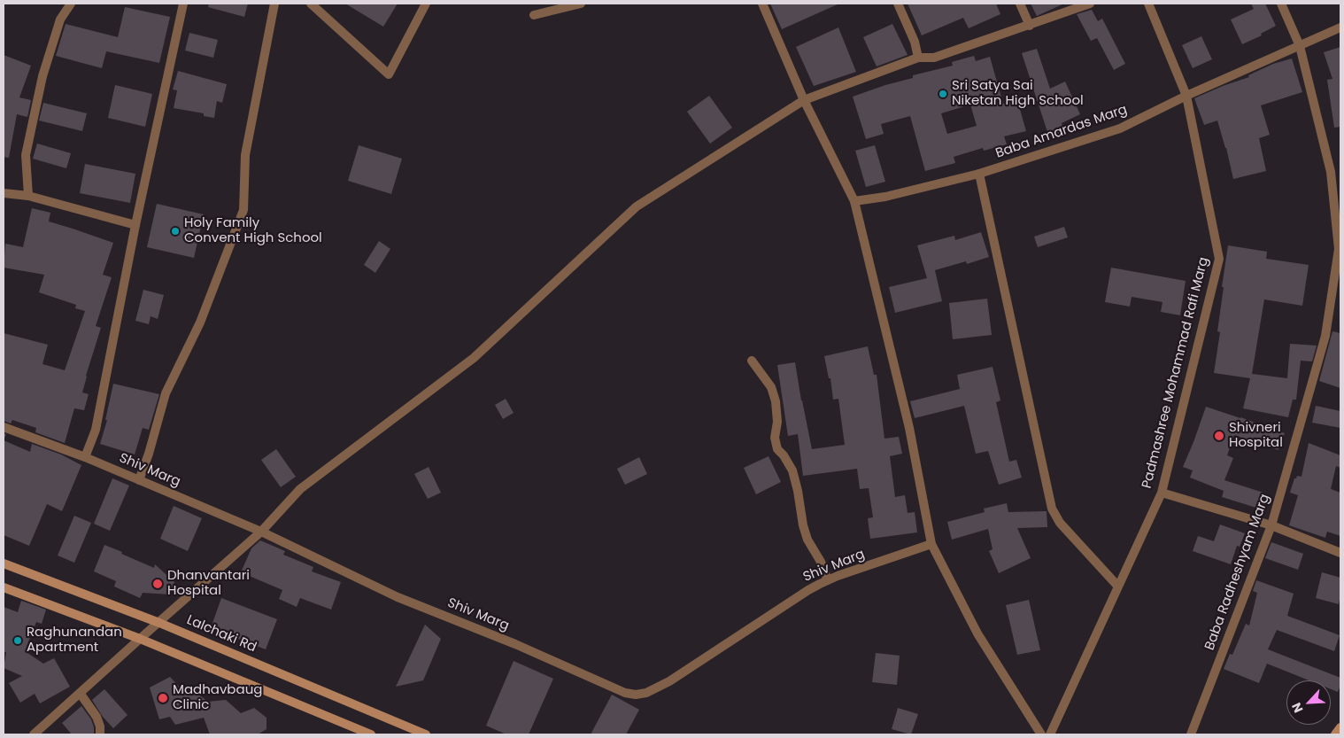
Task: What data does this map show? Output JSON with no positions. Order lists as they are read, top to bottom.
{
  "streets": {
    "main road": ["Lalchaki Rd"],
    "street": [
      "Baba Amardas Marg",
      "Padmashree Mohammad Rafi Marg",
      "Shiv Marg",
      "Baba Radheshyam Marg"
    ]
  },
  "crossings": [
    ["Baba Amardas Marg", "Padmashree Mohammad Rafi Marg"],
    ["Baba Amardas Marg", "Baba Radheshyam Marg"]
  ],
  "places": [
    "Sri Satya Sai Niketan High School",
    "Holy Family Convent High School",
    "Shivneri Hospital",
    "Dhanvantari Hospital",
    "Raghunandan Apartment",
    "Madhavbaug Clinic"
  ],
  "north": "bottom left"
}
